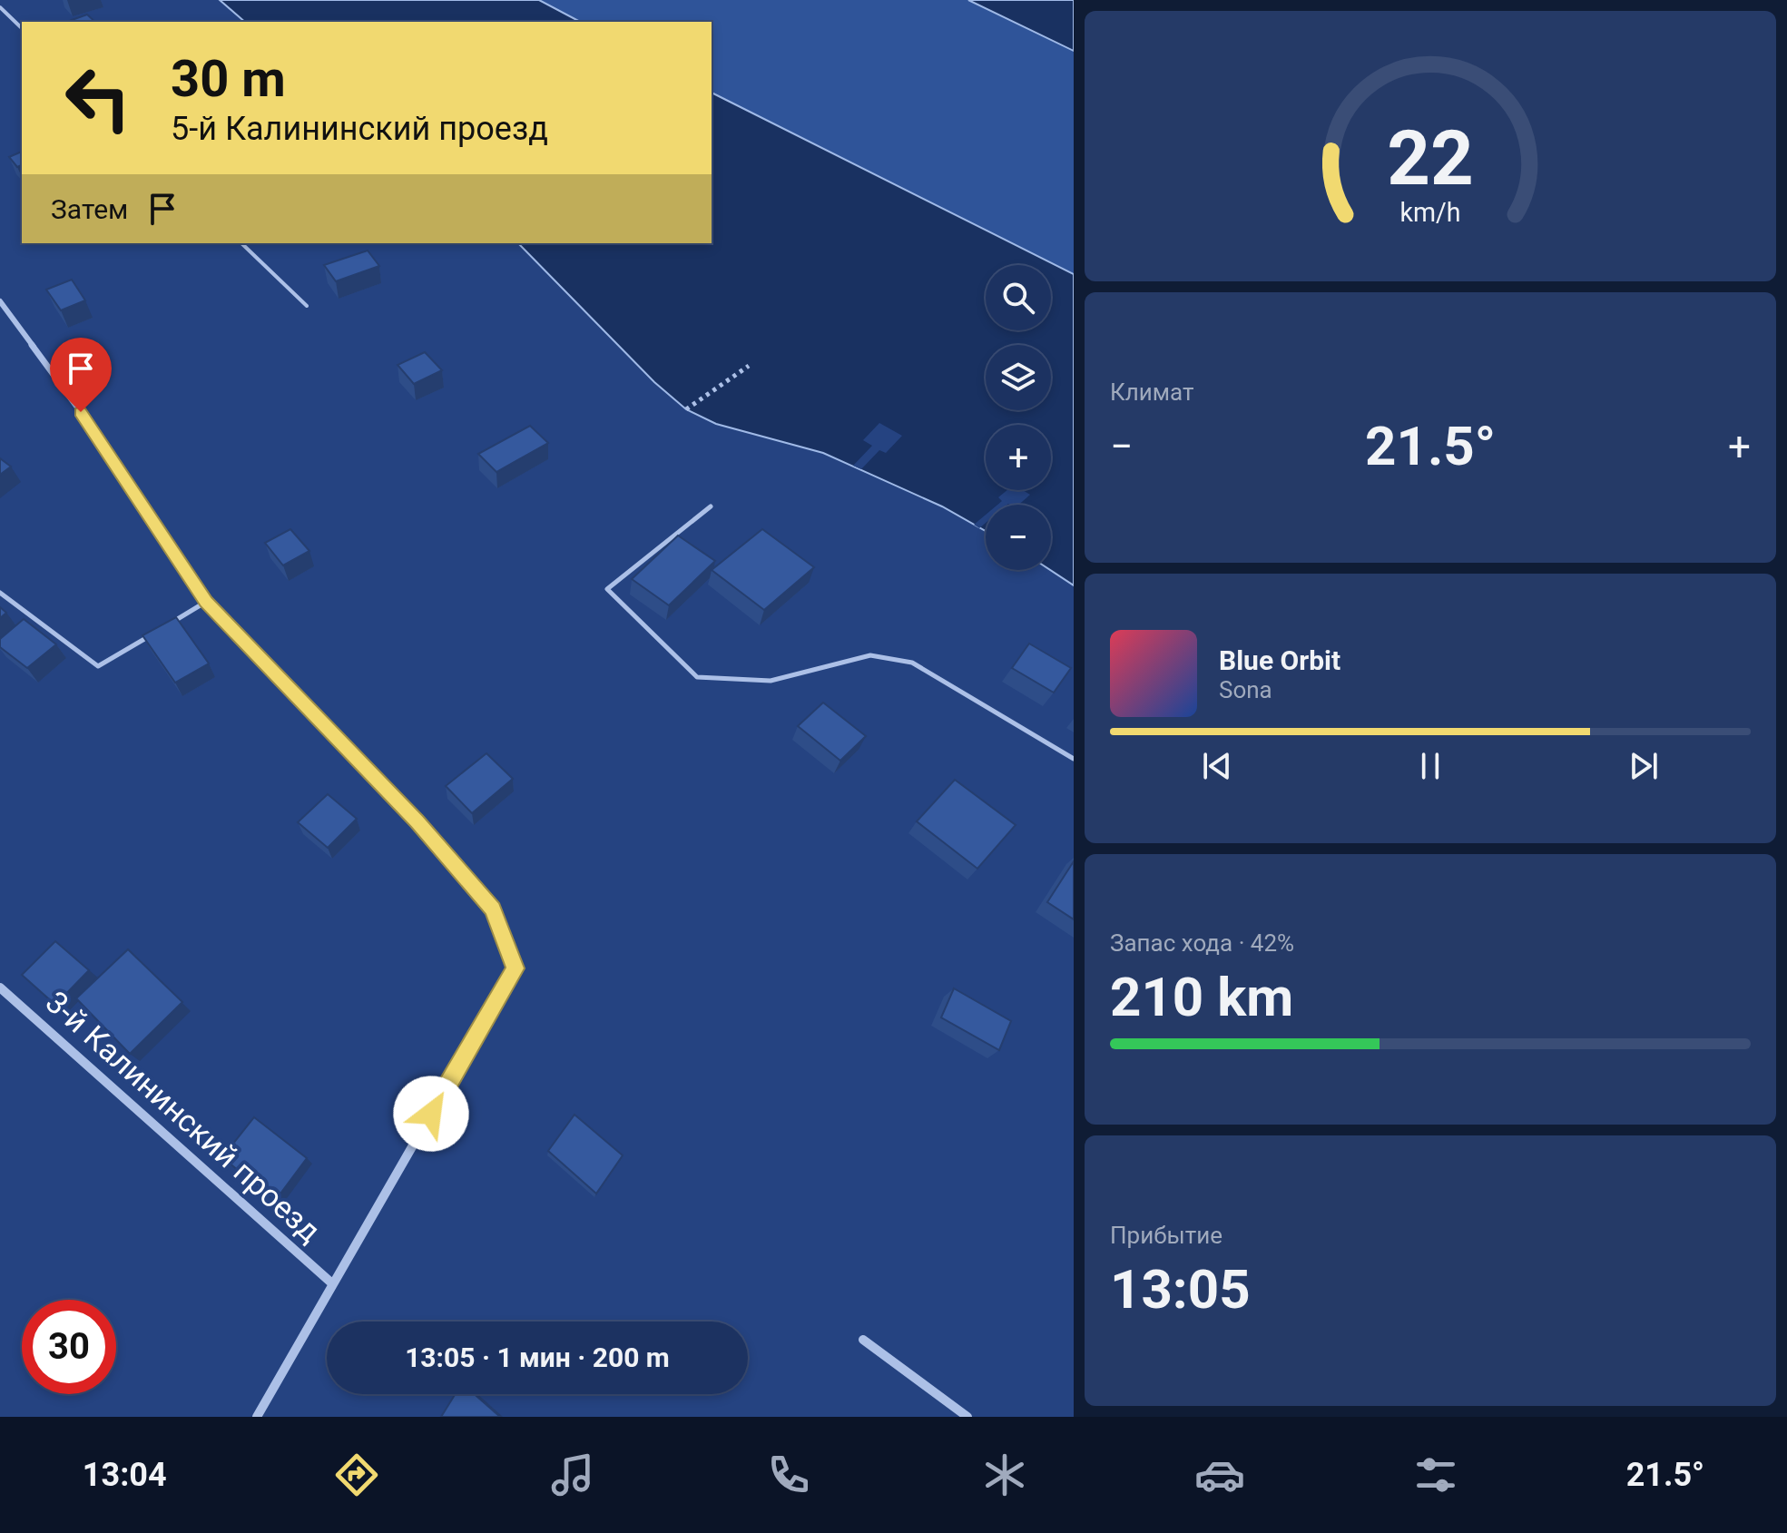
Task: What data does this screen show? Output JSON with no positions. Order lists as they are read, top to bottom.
{
  "streets": {
    "street": ["3-й Калининский проезд"]
  },
  "page": {
    "turn": ["30 m", "5-й Калининский проезд"],
    "then": "Затем",
    "map_buttons": ["+", "−"],
    "tile": [
      "Климат",
      ["Запас хода · 42%", "210 km"],
      ["Прибытие", "13:05"]
    ],
    "heat": ["−", "21.5°", "+"],
    "song": ["Blue Orbit", "Sona"],
    "limit": "30",
    "trip": "13:05 · 1 мин · 200 m",
    "tabs": ["13:04", "21.5°"],
    "gauge": ["22", "km/h"]
  }
}
